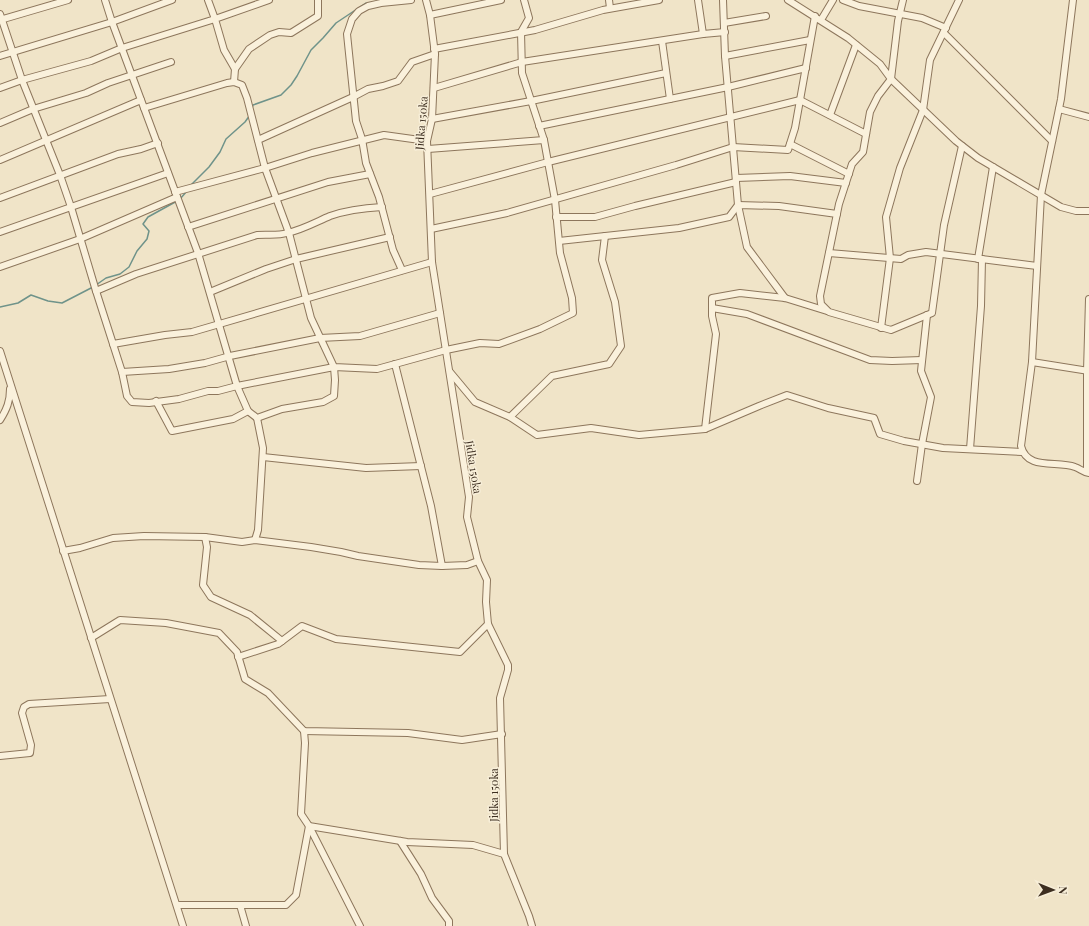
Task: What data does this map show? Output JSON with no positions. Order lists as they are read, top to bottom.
{
  "streets": {
    "street": ["Jidka 150ka"]
  },
  "north": "right"
}
